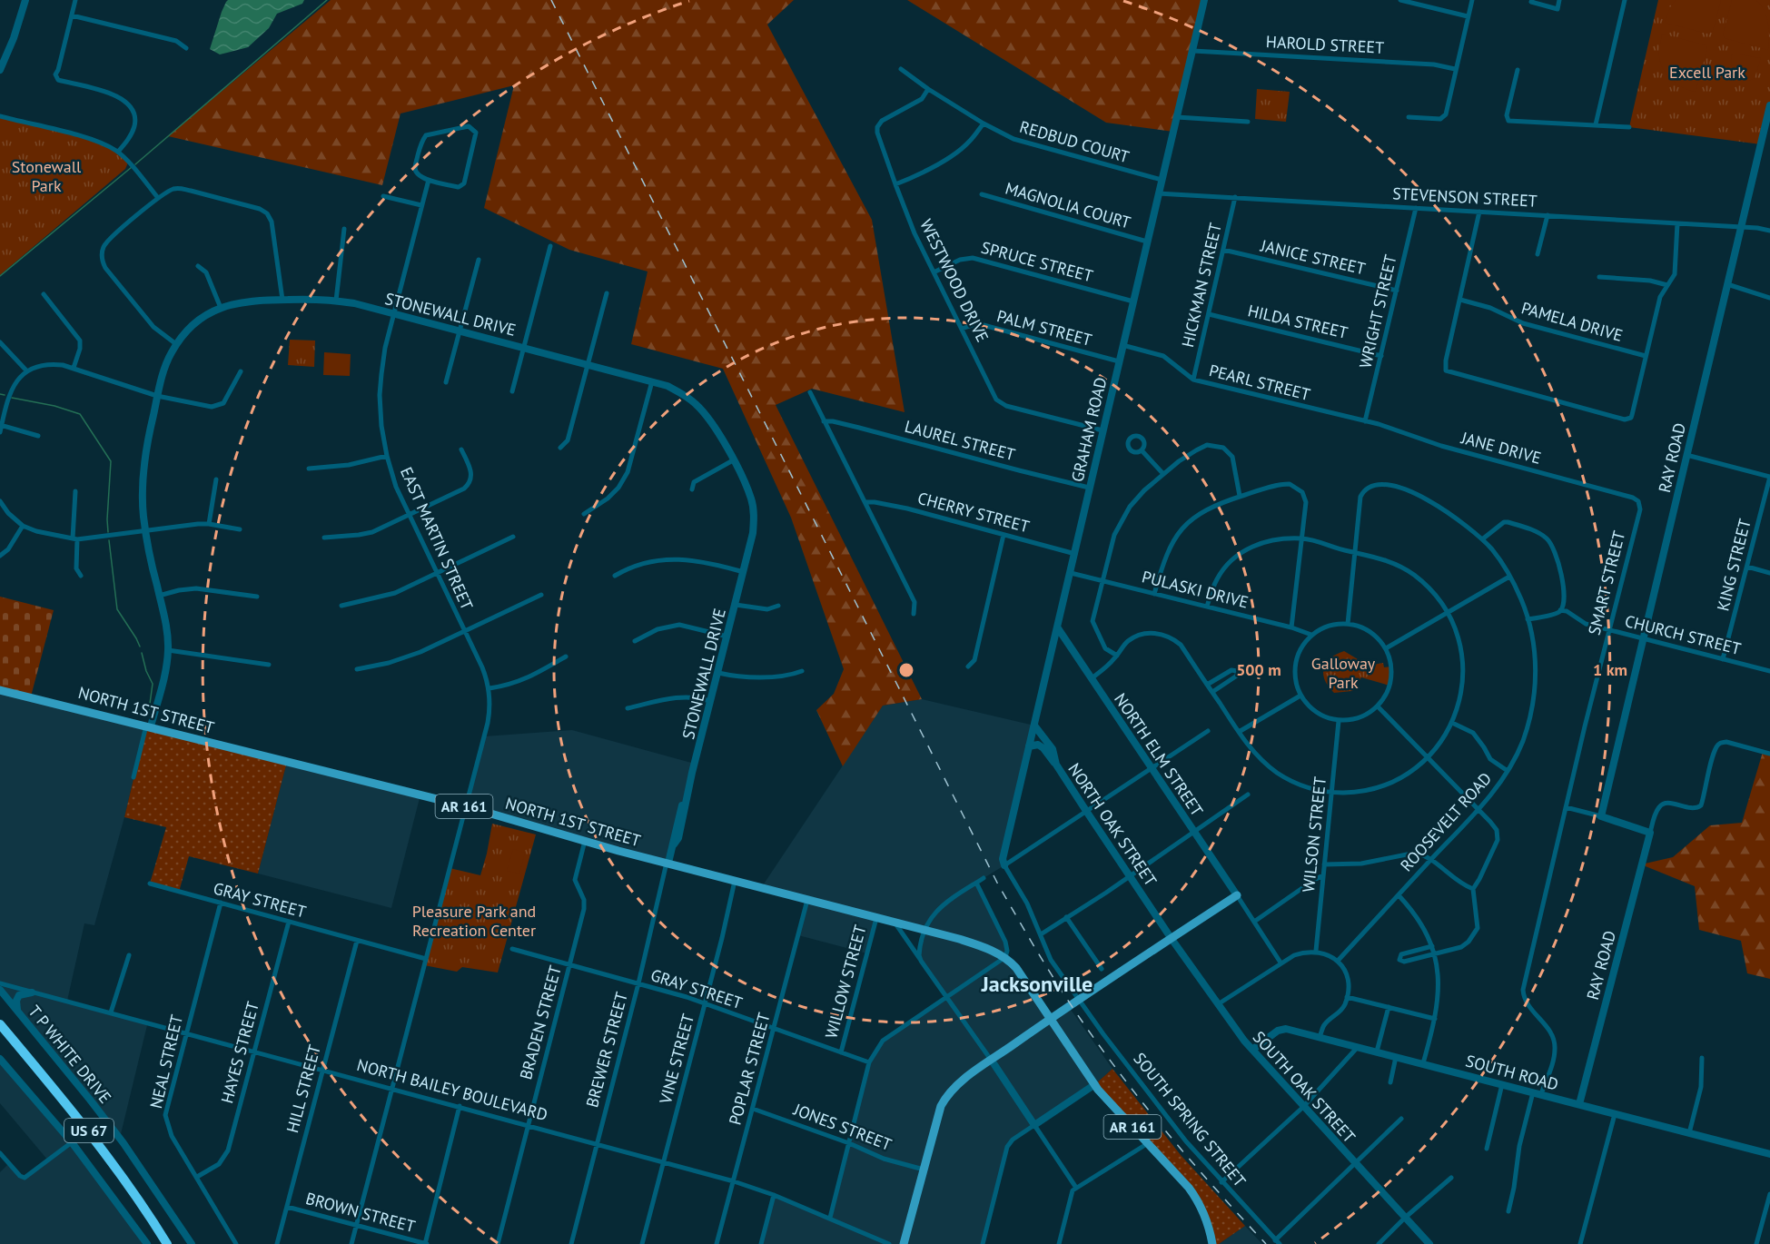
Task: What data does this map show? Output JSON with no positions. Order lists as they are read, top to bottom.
{
  "streets": {
    "highway": ["US 67"],
    "main road": ["NORTH 1ST STREET", "AR 161"],
    "street": [
      "HAROLD STREET",
      "REDBUD COURT",
      "STEVENSON STREET",
      "MAGNOLIA COURT",
      "JANICE STREET",
      "SPRUCE STREET",
      "WESTWOOD DRIVE",
      "HICKMAN STREET",
      "WRIGHT STREET",
      "STONEWALL DRIVE",
      "HILDA STREET",
      "PAMELA DRIVE",
      "PALM STREET",
      "PEARL STREET",
      "GRAHAM ROAD",
      "LAUREL STREET",
      "JANE DRIVE",
      "RAY ROAD",
      "CHERRY STREET",
      "EAST MARTIN STREET",
      "KING STREET",
      "SMART STREET",
      "PULASKI DRIVE",
      "CHURCH STREET",
      "NORTH ELM STREET",
      "ROOSEVELT ROAD",
      "NORTH OAK STREET",
      "WILSON STREET",
      "GRAY STREET",
      "WILLOW STREET",
      "BRADEN STREET",
      "BREWER STREET",
      "HAYES STREET",
      "T P WHITE DRIVE",
      "VINE STREET",
      "NEAL STREET",
      "POPLAR STREET",
      "SOUTH ROAD",
      "SOUTH OAK STREET",
      "HILL STREET",
      "NORTH BAILEY BOULEVARD",
      "SOUTH SPRING STREET",
      "JONES STREET",
      "BROWN STREET"
    ]
  },
  "crossings": [
    ["HAROLD STREET", "GRAHAM ROAD"],
    ["REDBUD COURT", "WESTWOOD DRIVE"],
    ["REDBUD COURT", "GRAHAM ROAD"],
    ["STEVENSON STREET", "HICKMAN STREET"],
    ["STEVENSON STREET", "WRIGHT STREET"],
    ["STEVENSON STREET", "GRAHAM ROAD"],
    ["STEVENSON STREET", "RAY ROAD"],
    ["MAGNOLIA COURT", "GRAHAM ROAD"],
    ["JANICE STREET", "HICKMAN STREET"],
    ["JANICE STREET", "WRIGHT STREET"],
    ["SPRUCE STREET", "WESTWOOD DRIVE"],
    ["SPRUCE STREET", "GRAHAM ROAD"],
    ["WESTWOOD DRIVE", "PALM STREET"],
    ["WESTWOOD DRIVE", "GRAHAM ROAD"],
    ["HICKMAN STREET", "HILDA STREET"],
    ["HICKMAN STREET", "PEARL STREET"],
    ["WRIGHT STREET", "HILDA STREET"],
    ["WRIGHT STREET", "PEARL STREET"],
    ["WRIGHT STREET", "JANE DRIVE"],
    ["STONEWALL DRIVE", "EAST MARTIN STREET"],
    ["STONEWALL DRIVE", "NORTH 1ST STREET"],
    ["STONEWALL DRIVE", "BREWER STREET"],
    ["PALM STREET", "GRAHAM ROAD"],
    ["PEARL STREET", "GRAHAM ROAD"],
    ["PEARL STREET", "JANE DRIVE"],
    ["GRAHAM ROAD", "LAUREL STREET"],
    ["GRAHAM ROAD", "CHERRY STREET"],
    ["GRAHAM ROAD", "PULASKI DRIVE"],
    ["GRAHAM ROAD", "NORTH ELM STREET"],
    ["GRAHAM ROAD", "NORTH OAK STREET"],
    ["GRAHAM ROAD", "SOUTH SPRING STREET"],
    ["JANE DRIVE", "SMART STREET"],
    ["RAY ROAD", "CHURCH STREET"],
    ["RAY ROAD", "SOUTH ROAD"],
    ["EAST MARTIN STREET", "NORTH 1ST STREET"],
    ["EAST MARTIN STREET", "GRAY STREET"],
    ["EAST MARTIN STREET", "NORTH BAILEY BOULEVARD"],
    ["EAST MARTIN STREET", "BROWN STREET"],
    ["KING STREET", "CHURCH STREET"],
    ["SMART STREET", "CHURCH STREET"],
    ["SMART STREET", "SOUTH ROAD"],
    ["PULASKI DRIVE", "ROOSEVELT ROAD"],
    ["PULASKI DRIVE", "WILSON STREET"],
    ["NORTH 1ST STREET", "AR 161"],
    ["NORTH 1ST STREET", "WILLOW STREET"],
    ["NORTH 1ST STREET", "BRADEN STREET"],
    ["NORTH 1ST STREET", "BREWER STREET"],
    ["NORTH 1ST STREET", "VINE STREET"],
    ["NORTH 1ST STREET", "POPLAR STREET"],
    ["ROOSEVELT ROAD", "WILSON STREET"],
    ["NORTH OAK STREET", "SOUTH OAK STREET"],
    ["GRAY STREET", "WILLOW STREET"],
    ["GRAY STREET", "BRADEN STREET"],
    ["GRAY STREET", "BREWER STREET"],
    ["GRAY STREET", "HAYES STREET"],
    ["GRAY STREET", "VINE STREET"],
    ["GRAY STREET", "NEAL STREET"],
    ["GRAY STREET", "POPLAR STREET"],
    ["GRAY STREET", "HILL STREET"],
    ["BRADEN STREET", "NORTH BAILEY BOULEVARD"],
    ["BREWER STREET", "NORTH BAILEY BOULEVARD"],
    ["HAYES STREET", "NEAL STREET"],
    ["HAYES STREET", "NORTH BAILEY BOULEVARD"],
    ["VINE STREET", "NORTH BAILEY BOULEVARD"],
    ["NEAL STREET", "NORTH BAILEY BOULEVARD"],
    ["POPLAR STREET", "NORTH BAILEY BOULEVARD"],
    ["POPLAR STREET", "JONES STREET"],
    ["SOUTH ROAD", "SOUTH OAK STREET"],
    ["HILL STREET", "NORTH BAILEY BOULEVARD"],
    ["HILL STREET", "BROWN STREET"]
  ],
  "districts": ["Jacksonville"],
  "parks": [
    "Excell Park",
    "Stonewall Park",
    "Galloway Park",
    "Pleasure Park and Recreation Center"
  ],
  "rings": ["500 m", "1 km"]
}
